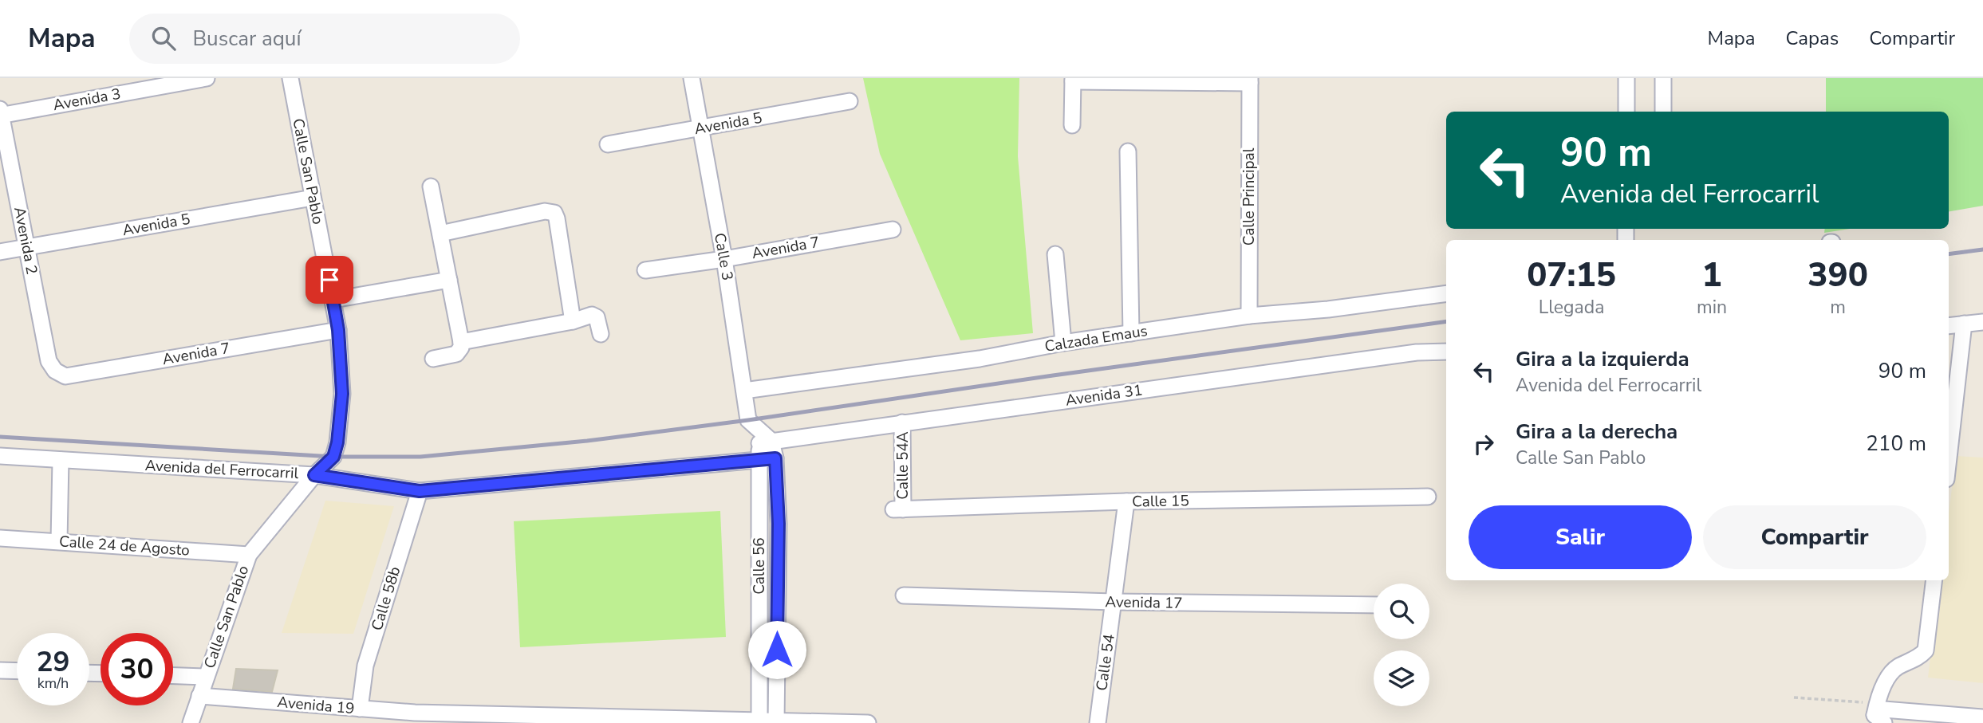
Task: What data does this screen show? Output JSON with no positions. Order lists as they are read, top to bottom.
{
  "streets": {
    "street": [
      "Avenida 3",
      "Avenida 5",
      "Calle San Pablo",
      "Calle Principal",
      "Avenida 2",
      "Avenida 7",
      "Calle 3",
      "Calzada Emaus",
      "Avenida 31",
      "Calle 54A",
      "Avenida del Ferrocarril",
      "Calle 15",
      "Calle 24 de Agosto",
      "Calle 56",
      "Calle 58b",
      "Avenida 17",
      "Calle 54",
      "Avenida 19"
    ]
  },
  "crossings": [
    ["Avenida 3", "Avenida 2"],
    ["Avenida 5", "Calle San Pablo"],
    ["Avenida 5", "Avenida 2"],
    ["Avenida 5", "Calle 3"],
    ["Calle San Pablo", "Avenida 7"],
    ["Calle San Pablo", "Avenida del Ferrocarril"],
    ["Calle San Pablo", "Calle 24 de Agosto"],
    ["Calle San Pablo", "Avenida 19"],
    ["Calle Principal", "Calzada Emaus"],
    ["Avenida 2", "Avenida 7"],
    ["Avenida 7", "Calle 3"],
    ["Calle 3", "Calzada Emaus"],
    ["Calle 3", "Avenida 31"],
    ["Calle 3", "Calle 56"],
    ["Avenida 31", "Calle 54A"],
    ["Avenida 31", "Calle 56"],
    ["Calle 54A", "Calle 15"],
    ["Avenida del Ferrocarril", "Calle 56"],
    ["Avenida del Ferrocarril", "Calle 58b"],
    ["Calle 15", "Calle 54"],
    ["Calle 56", "Avenida 19"],
    ["Calle 58b", "Avenida 19"],
    ["Avenida 17", "Calle 54"]
  ],
  "page": {
    "header": "Mapa",
    "search": "Buscar aquí",
    "nav": ["Mapa", "Capas", "Compartir"],
    "turn": ["90 m", "Avenida del Ferrocarril"],
    "eta": [
      "07:15",
      "Llegada",
      "1",
      "min",
      "390",
      "m"
    ],
    "list": [
      {
        "name": "Gira a la izquierda",
        "note": "Avenida del Ferrocarril",
        "value": "90 m"
      },
      {
        "name": "Gira a la derecha",
        "note": "Calle San Pablo",
        "value": "210 m"
      }
    ],
    "buttons": ["Salir", "Compartir"],
    "speed": "29 km/h",
    "limit": "30"
  }
}
